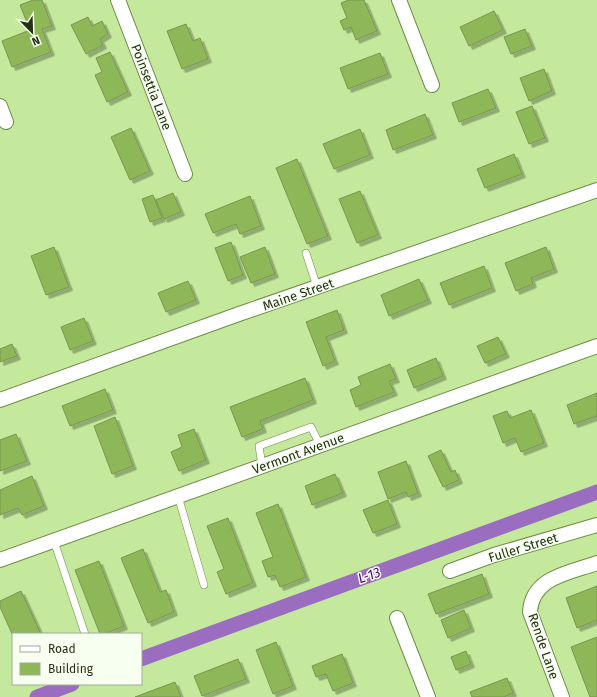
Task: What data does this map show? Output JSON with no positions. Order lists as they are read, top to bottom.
{
  "streets": {
    "street": [
      "Poinsettia Lane",
      "Maine Street",
      "Vermont Avenue",
      "Fuller Street",
      "Rende Lane"
    ]
  },
  "water": ["L-13"],
  "legend": ["Road", "Building"],
  "north": "bottom right"
}
